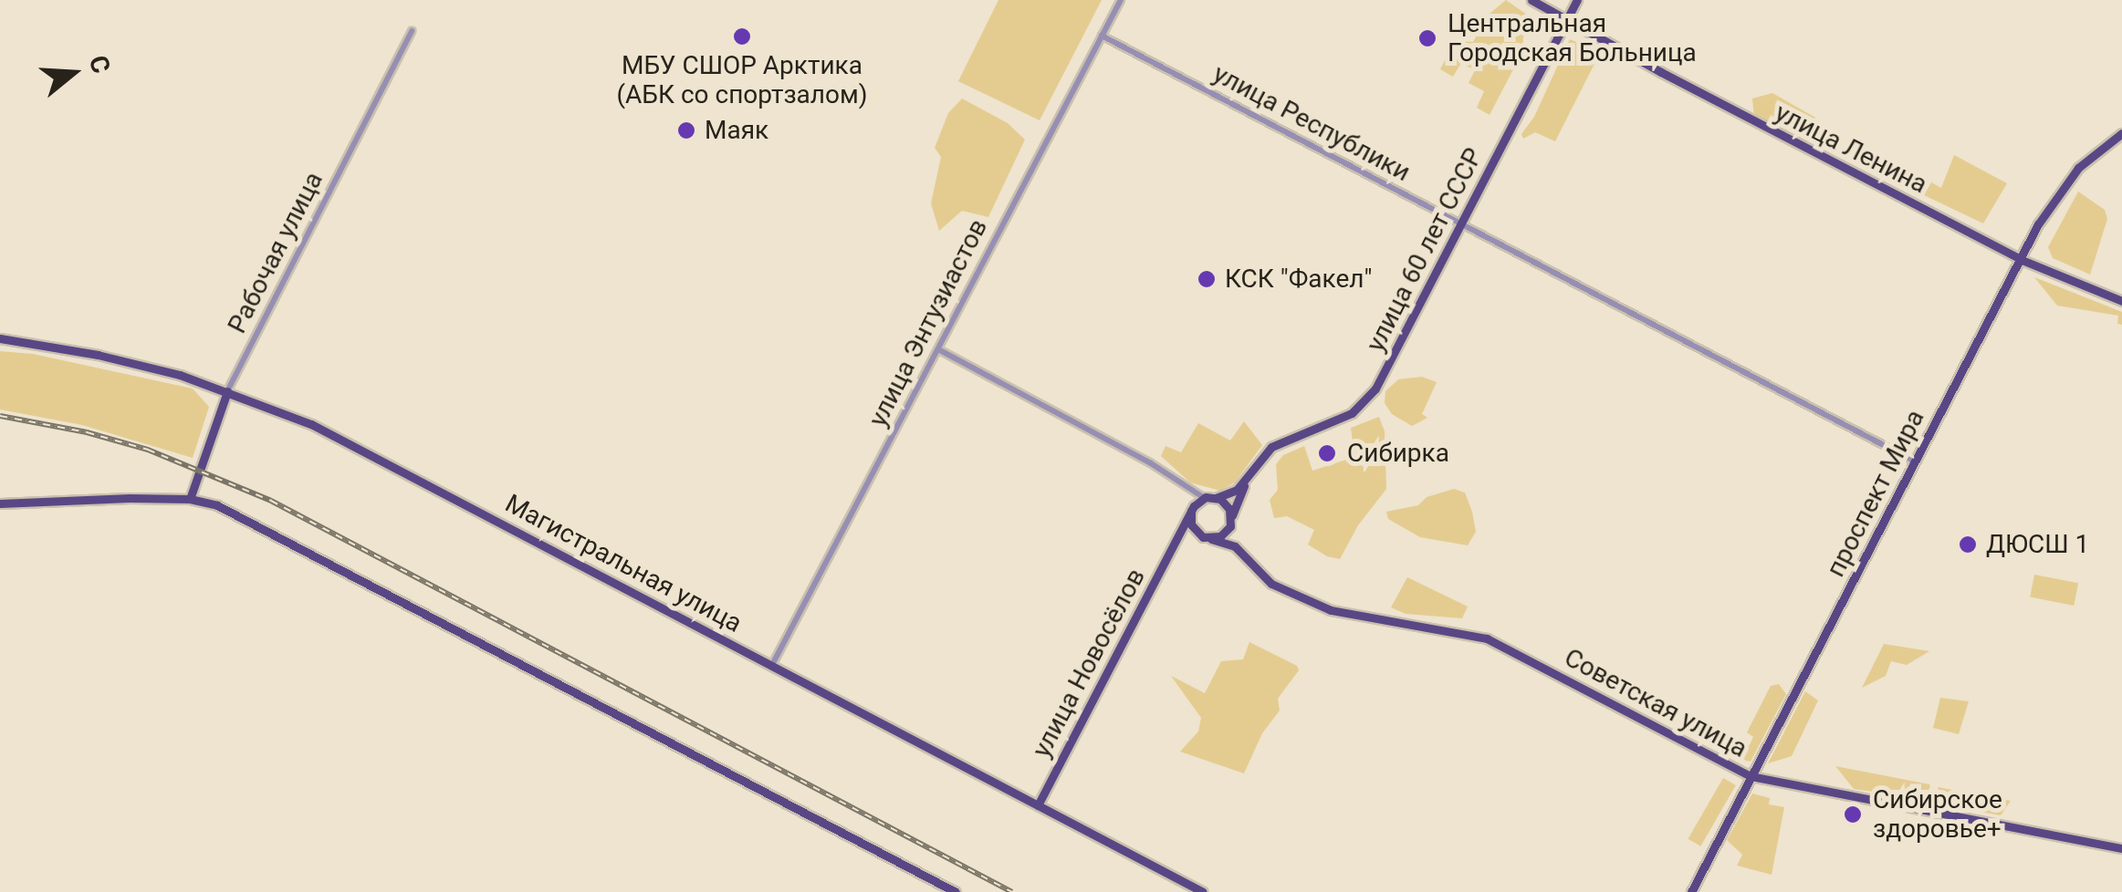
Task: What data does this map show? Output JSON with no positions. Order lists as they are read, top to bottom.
{
  "streets": {
    "main road": [
      "улица Ленина",
      "улица 60 лет СССР",
      "Рабочая улица",
      "проспект Мира",
      "Магистральная улица",
      "улица Новосёлов",
      "Советская улица"
    ],
    "street": ["улица Республики", "улица Энтузиастов"]
  },
  "crossings": [
    ["улица Республики", "улица 60 лет СССР"],
    ["улица Республики", "улица Энтузиастов"],
    ["улица Республики", "проспект Мира"],
    ["улица Ленина", "улица 60 лет СССР"],
    ["улица Ленина", "проспект Мира"],
    ["улица 60 лет СССР", "улица Новосёлов"],
    ["улица 60 лет СССР", "Советская улица"],
    ["Рабочая улица", "Магистральная улица"],
    ["улица Энтузиастов", "Магистральная улица"],
    ["проспект Мира", "Советская улица"],
    ["Магистральная улица", "улица Новосёлов"],
    ["улица Новосёлов", "Советская улица"]
  ],
  "places": [
    "МБУ СШОР Арктика (АБК со спортзалом)",
    "Центральная Городская Больница",
    "Маяк",
    "КСК \"Факел\"",
    "Сибирка",
    "ДЮСШ 1",
    "Сибирское здоровье+"
  ],
  "north": "right"
}
